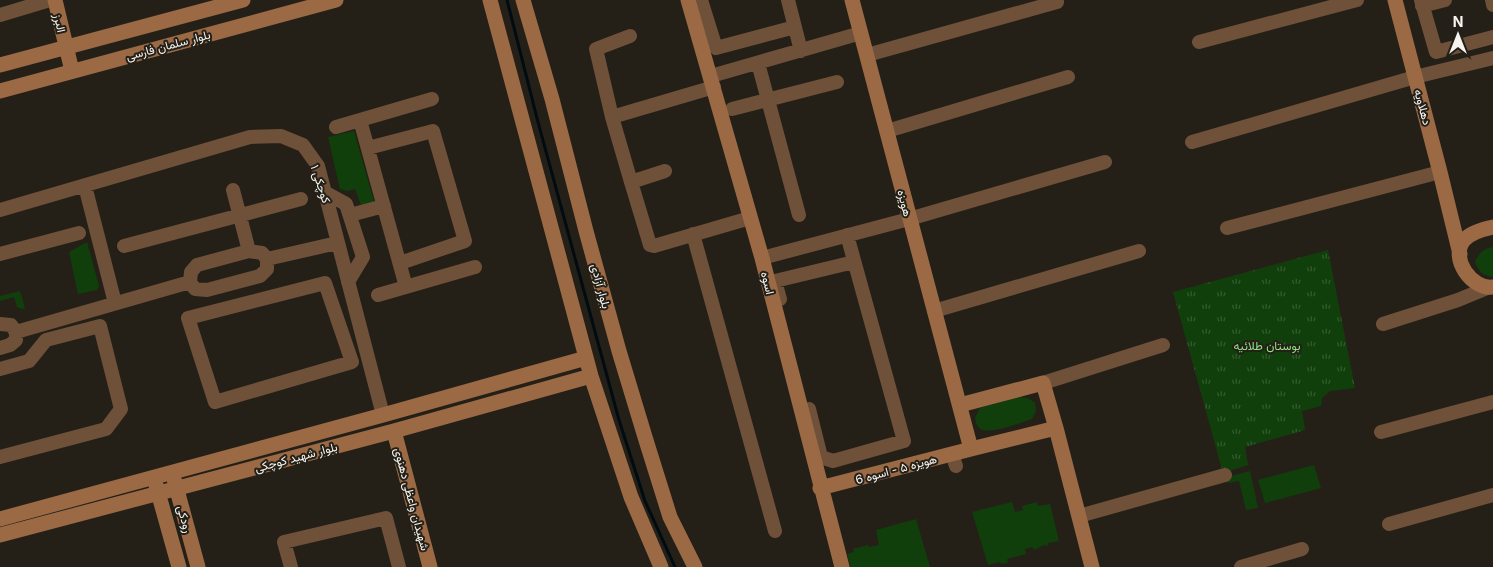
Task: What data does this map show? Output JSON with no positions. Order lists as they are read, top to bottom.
{
  "streets": {
    "street": [
      "البرز",
      "بلوار سلمان فارسی",
      "دهلاویه",
      "کوچکی ۱",
      "هویزه",
      "اسوه",
      "بلوار آزادی",
      "بلوار شهید کوچکی",
      "هویزه ۵ - اسوه 6",
      "شهیدان واعظی دهنوی",
      "رودکی"
    ]
  },
  "crossings": [
    ["البرز", "بلوار سلمان فارسی"],
    ["کوچکی ۱", "بلوار شهید کوچکی"],
    ["هویزه", "هویزه ۵ - اسوه 6"],
    ["اسوه", "هویزه ۵ - اسوه 6"],
    ["بلوار شهید کوچکی", "شهیدان واعظی دهنوی"],
    ["بلوار شهید کوچکی", "رودکی"]
  ],
  "parks": ["بوستان طلائیه"],
  "north": "top"
}
